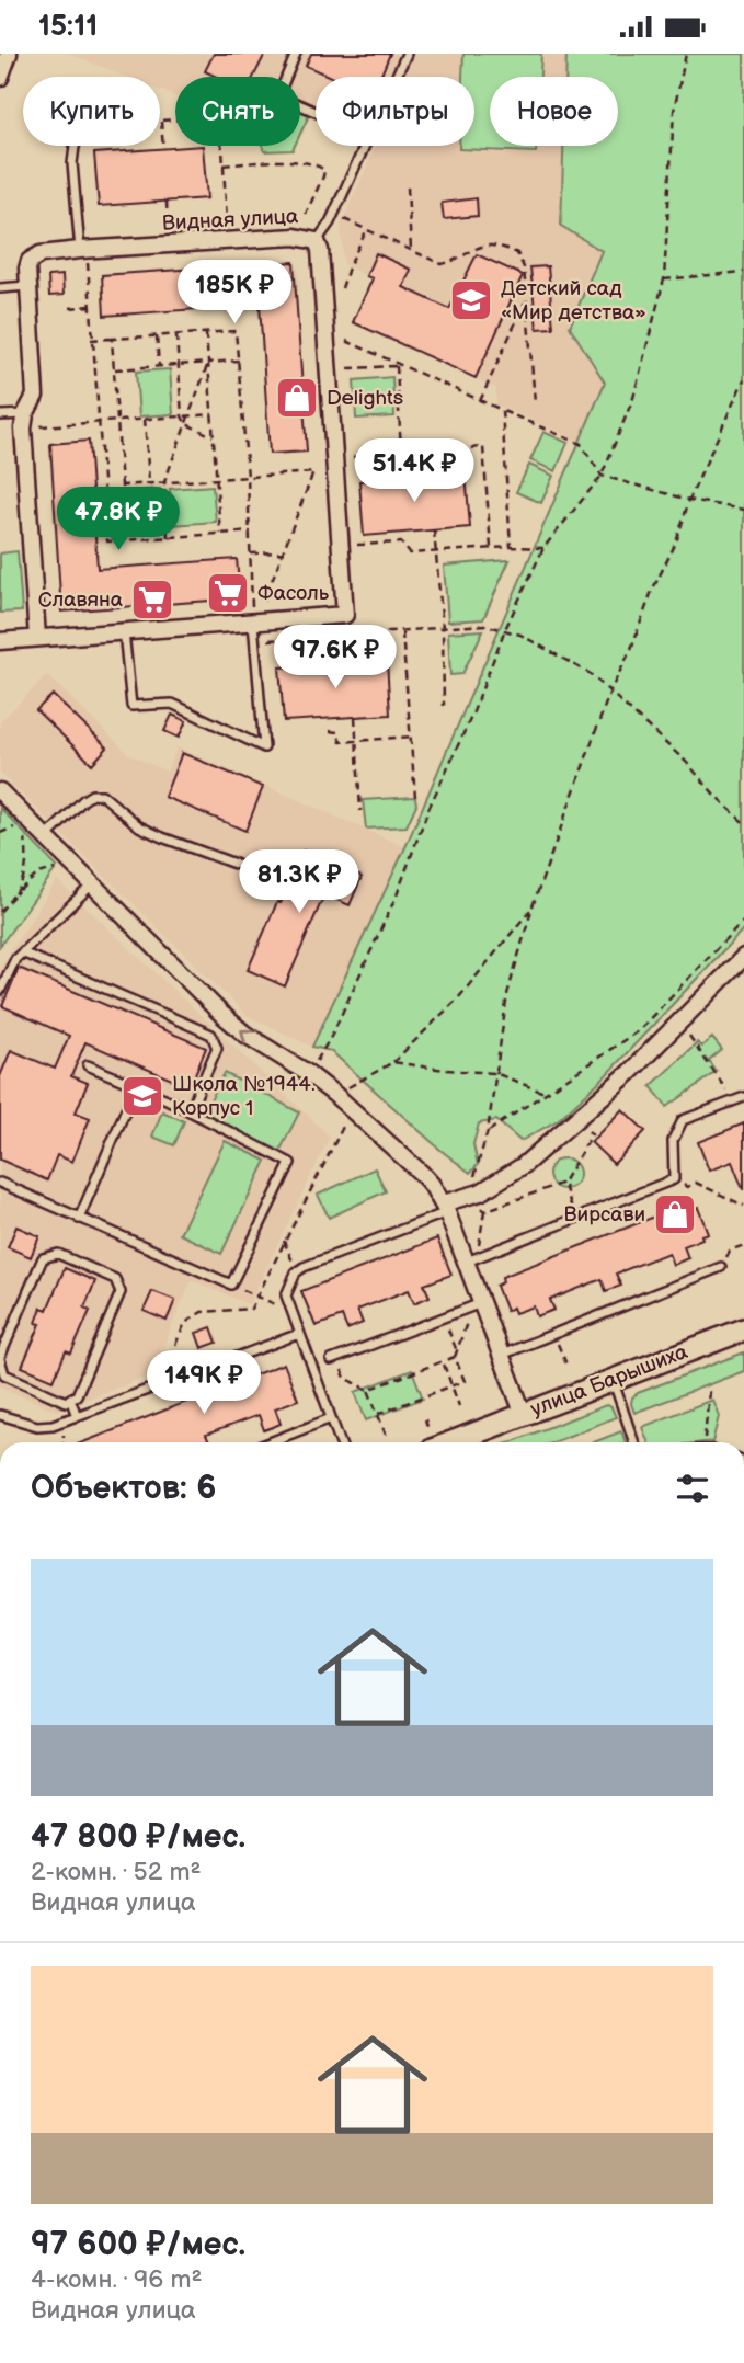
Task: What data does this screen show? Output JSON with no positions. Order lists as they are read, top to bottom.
{
  "streets": {
    "main road": ["улица Барышиха"],
    "street": ["Видная улица"]
  },
  "places": {
    "school or university": ["Детский сад «Мир детства»", "Школа №1944. Корпус 1"],
    "shop": ["Delights", "Вирсави"],
    "supermarket": ["Фасоль", "Славяна"]
  },
  "page": {
    "status": "15:11",
    "chip": [
      "Купить",
      "Снять",
      "Фильтры",
      "Новое"
    ],
    "price": [
      "185K ₽",
      "51.4K ₽",
      "47.8K ₽",
      "97.6K ₽",
      "81.3K ₽",
      "149K ₽"
    ],
    "heading": "Объектов: 6",
    "list": [
      {
        "name": "47 800 ₽/мес.",
        "note": "2-комн. · 52 m² · Видная улица"
      },
      {
        "name": "97 600 ₽/мес.",
        "note": "4-комн. · 96 m² · Видная улица"
      }
    ]
  }
}
